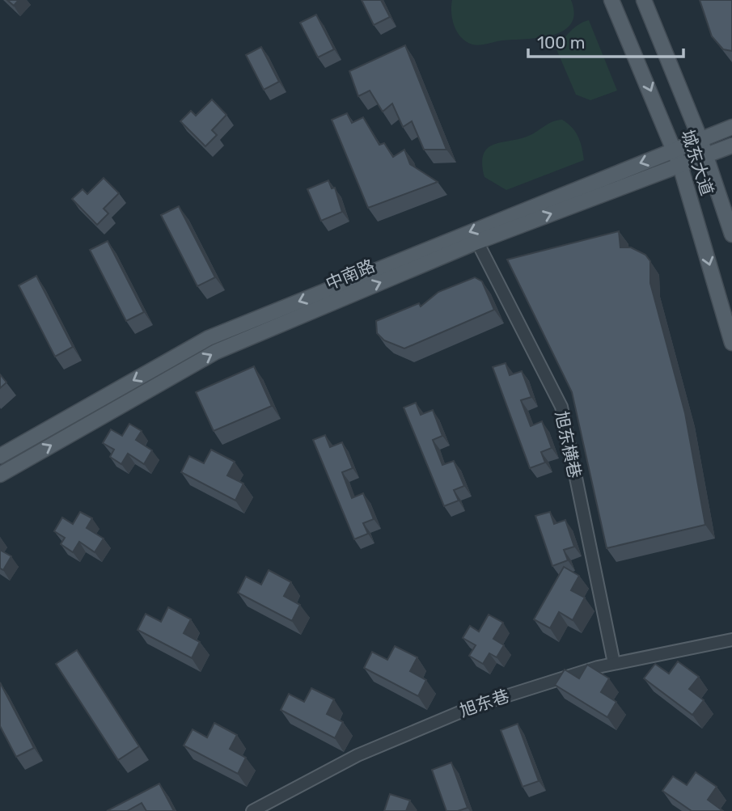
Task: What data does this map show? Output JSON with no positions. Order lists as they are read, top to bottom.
{
  "streets": {
    "main road": ["城东大道", "中南路"],
    "street": ["旭东横巷", "旭东巷"]
  },
  "crossings": [
    ["城东大道", "中南路"],
    ["中南路", "旭东横巷"],
    ["旭东横巷", "旭东巷"]
  ],
  "scale_bar": "100 m"
}
